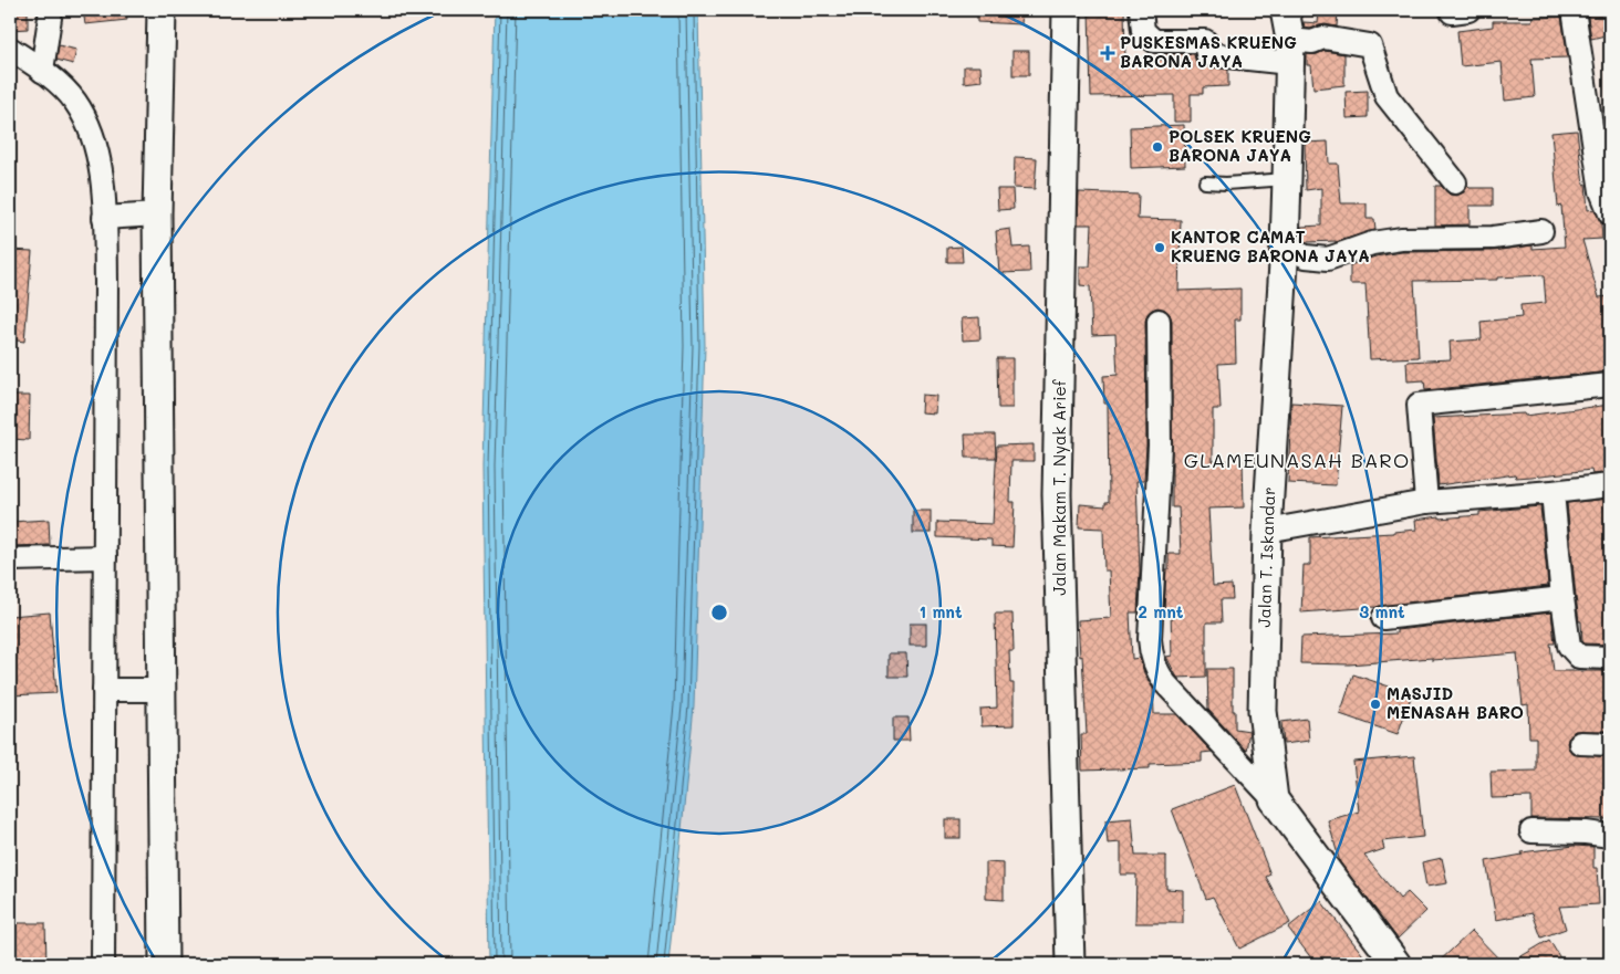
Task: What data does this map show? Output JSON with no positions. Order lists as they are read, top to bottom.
{
  "streets": {
    "street": ["Jalan Makam T. Nyak Arief", "Jalan T. Iskandar"]
  },
  "districts": ["GLAMEUNASAH BARO"],
  "places": {
    "health": ["PUSKESMAS KRUENG BARONA JAYA"],
    "other": ["POLSEK KRUENG BARONA JAYA", "KANTOR CAMAT KRUENG BARONA JAYA", "MASJID MENASAH BARO"]
  },
  "rings": ["1 mnt", "2 mnt", "3 mnt"]
}
